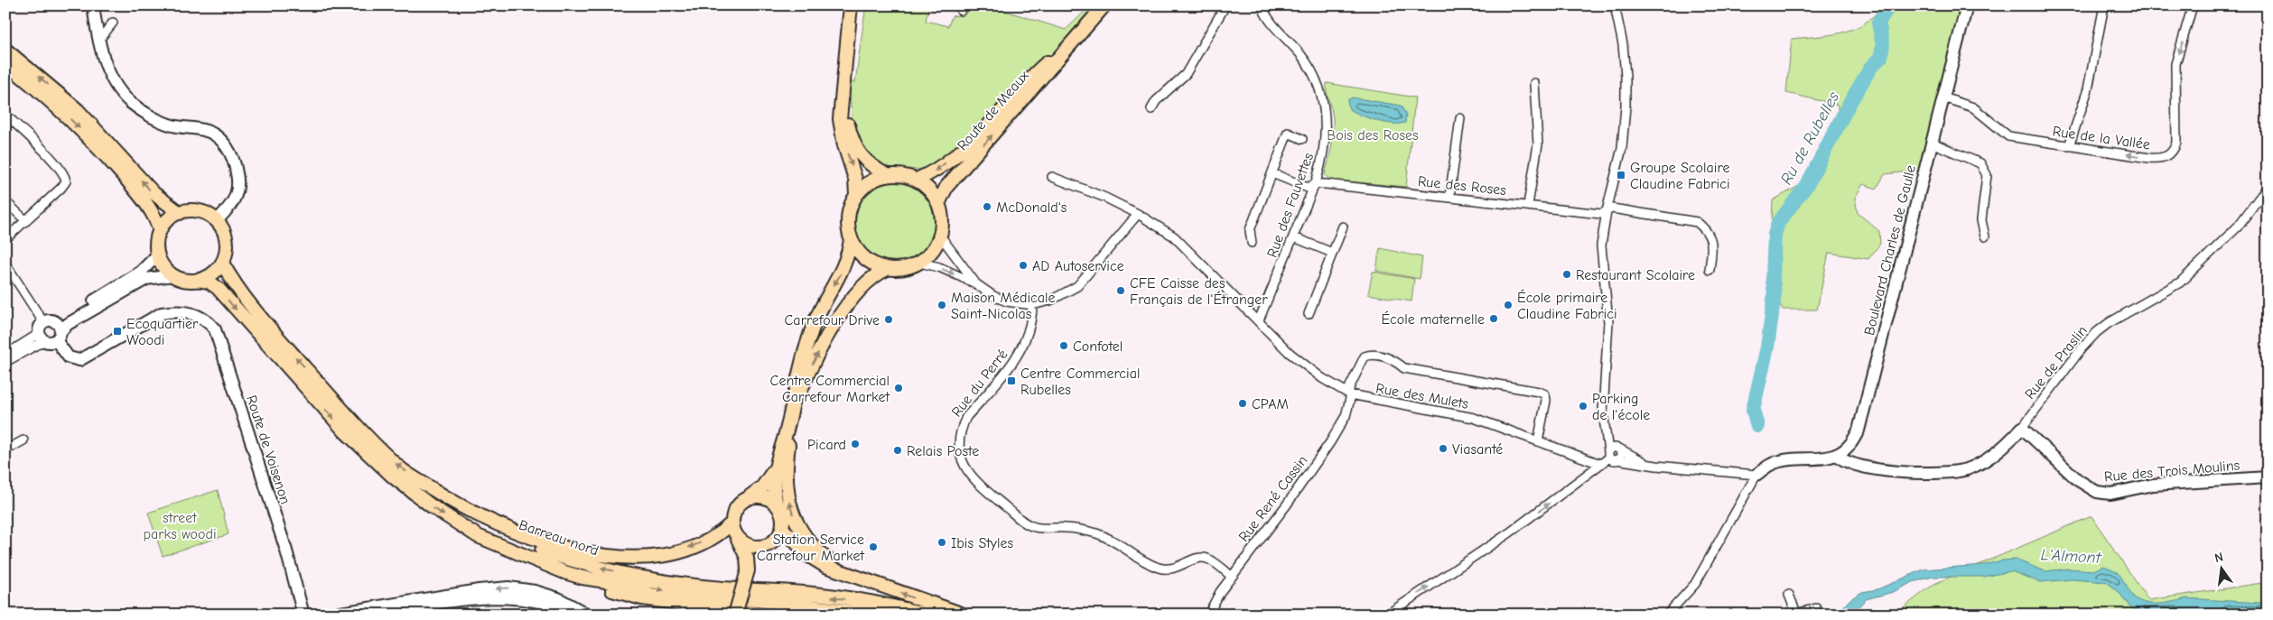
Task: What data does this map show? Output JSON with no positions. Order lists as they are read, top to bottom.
{
  "streets": {
    "main road": ["Route de Meaux", "Barreau nord"],
    "street": [
      "Rue de la Vallée",
      "Rue des Roses",
      "Rue des Fauvettes",
      "Boulevard Charles de Gaulle",
      "Rue de Praslin",
      "Rue du Perré",
      "Rue des Mulets",
      "Route de Voisenon",
      "Rue des Trois Moulins",
      "Rue René Cassin"
    ]
  },
  "crossings": [
    ["Rue de la Vallée", "Boulevard Charles de Gaulle"],
    ["Rue des Roses", "Rue des Fauvettes"],
    ["Rue des Fauvettes", "Rue des Mulets"],
    ["Boulevard Charles de Gaulle", "Rue de Praslin"],
    ["Rue de Praslin", "Rue des Trois Moulins"],
    ["Rue du Perré", "Rue René Cassin"],
    ["Rue des Mulets", "Rue René Cassin"]
  ],
  "water": ["Ru de Rubelles", "L'Almont"],
  "parks": ["Bois des Roses", "street parks woodi"],
  "places": {
    "transit": ["Groupe Scolaire Claudine Fabrici", "Ecoquartier Woodi", "Centre Commercial Rubelles"],
    "other": [
      "McDonald's",
      "AD Autoservice",
      "Restaurant Scolaire",
      "CFE Caisse des Français de l'Étranger",
      "Maison Médicale Saint-Nicolas",
      "École primaire Claudine Fabrici",
      "École maternelle",
      "Carrefour Drive",
      "Confotel",
      "Centre Commercial Carrefour Market",
      "CPAM",
      "Parking de l'école",
      "Picard",
      "Viasanté",
      "Relais Poste",
      "Ibis Styles",
      "Station Service Carrefour Market"
    ]
  },
  "north": "top"
}
